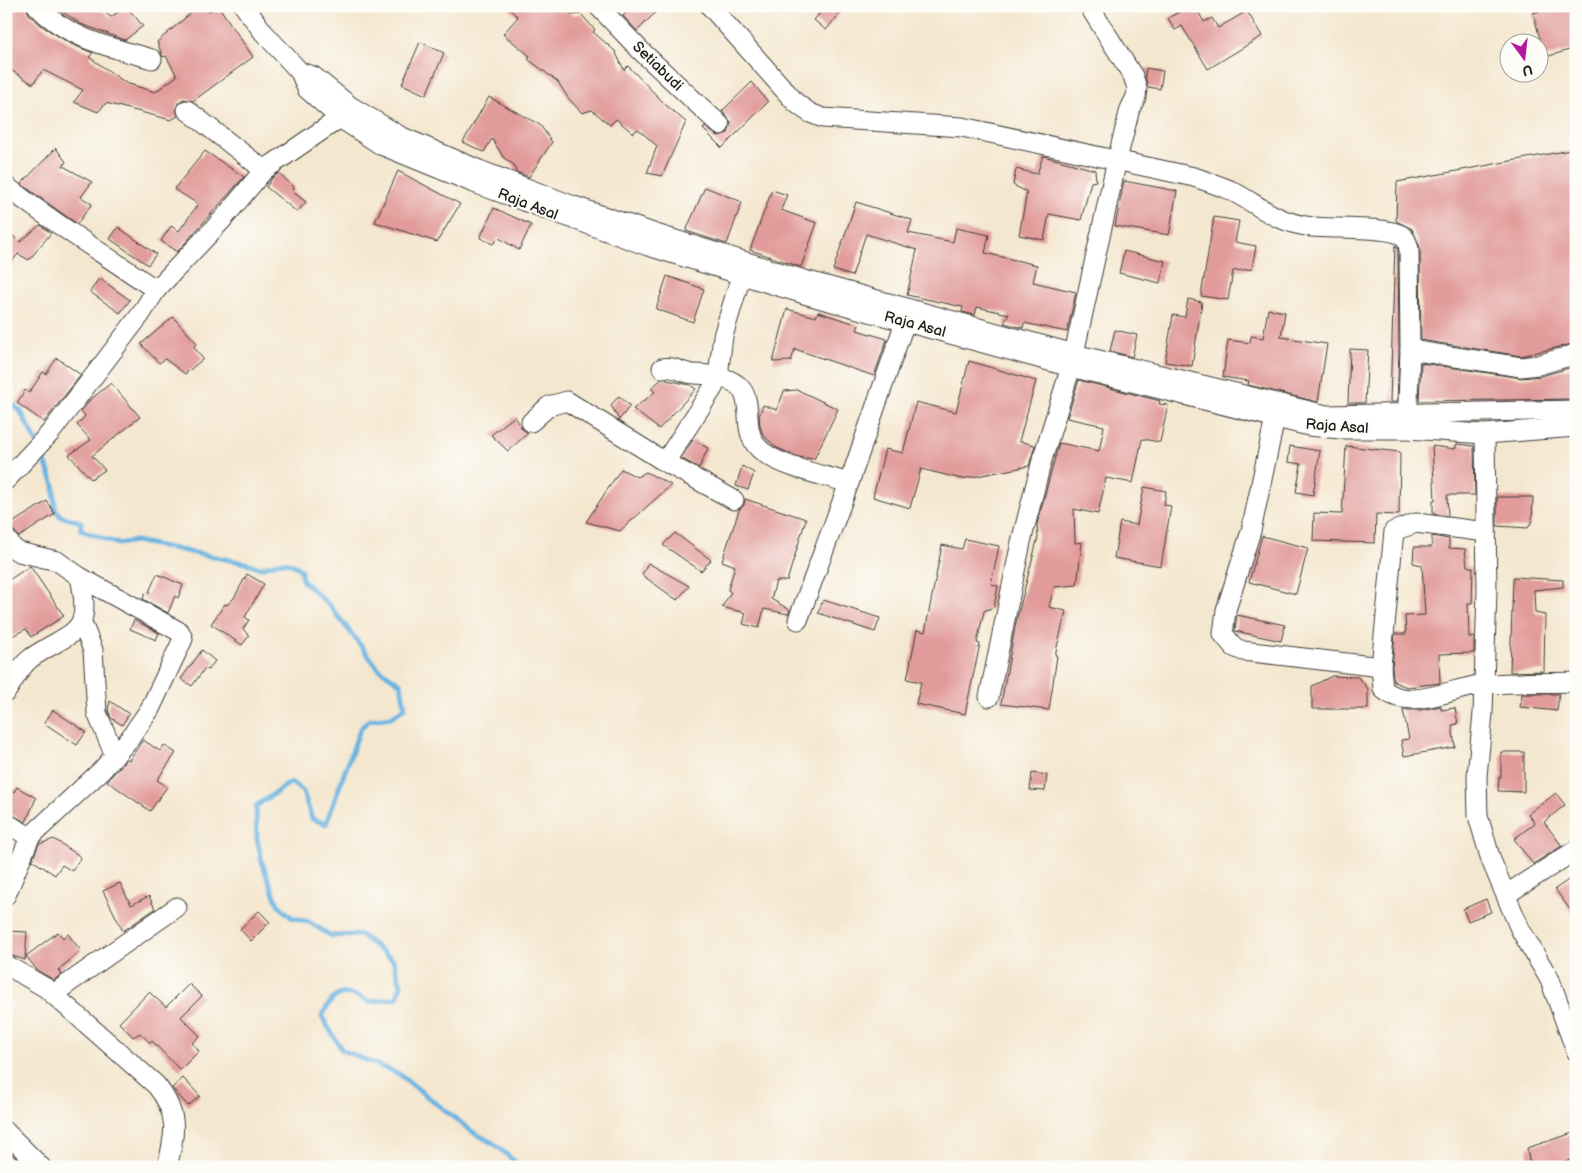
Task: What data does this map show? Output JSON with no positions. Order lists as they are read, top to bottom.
{
  "streets": {
    "street": ["Setiabudi", "Raja Asal"]
  },
  "north": "bottom"
}
